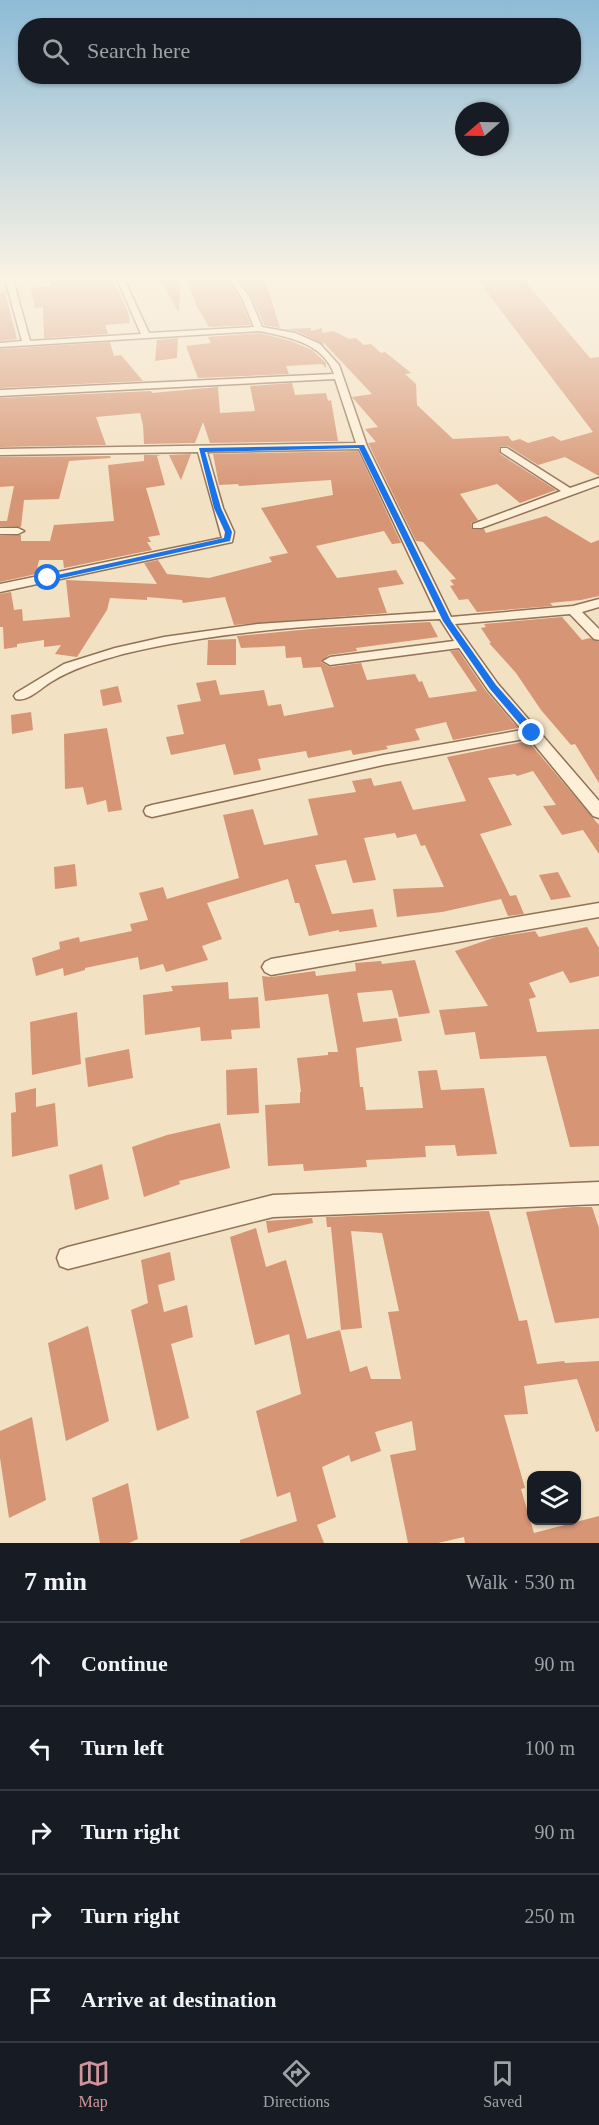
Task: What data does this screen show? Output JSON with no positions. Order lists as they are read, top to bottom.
{
  "north": "left",
  "page": {
    "search": "Search here",
    "heading": ["7 min", "Walk · 530 m"],
    "list": [
      ["Continue", "90 m"],
      ["Turn left", "100 m"],
      ["Turn right", "90 m"],
      ["Turn right", "250 m"],
      "Arrive at destination"
    ],
    "nav": ["Map", "Directions", "Saved"]
  }
}
